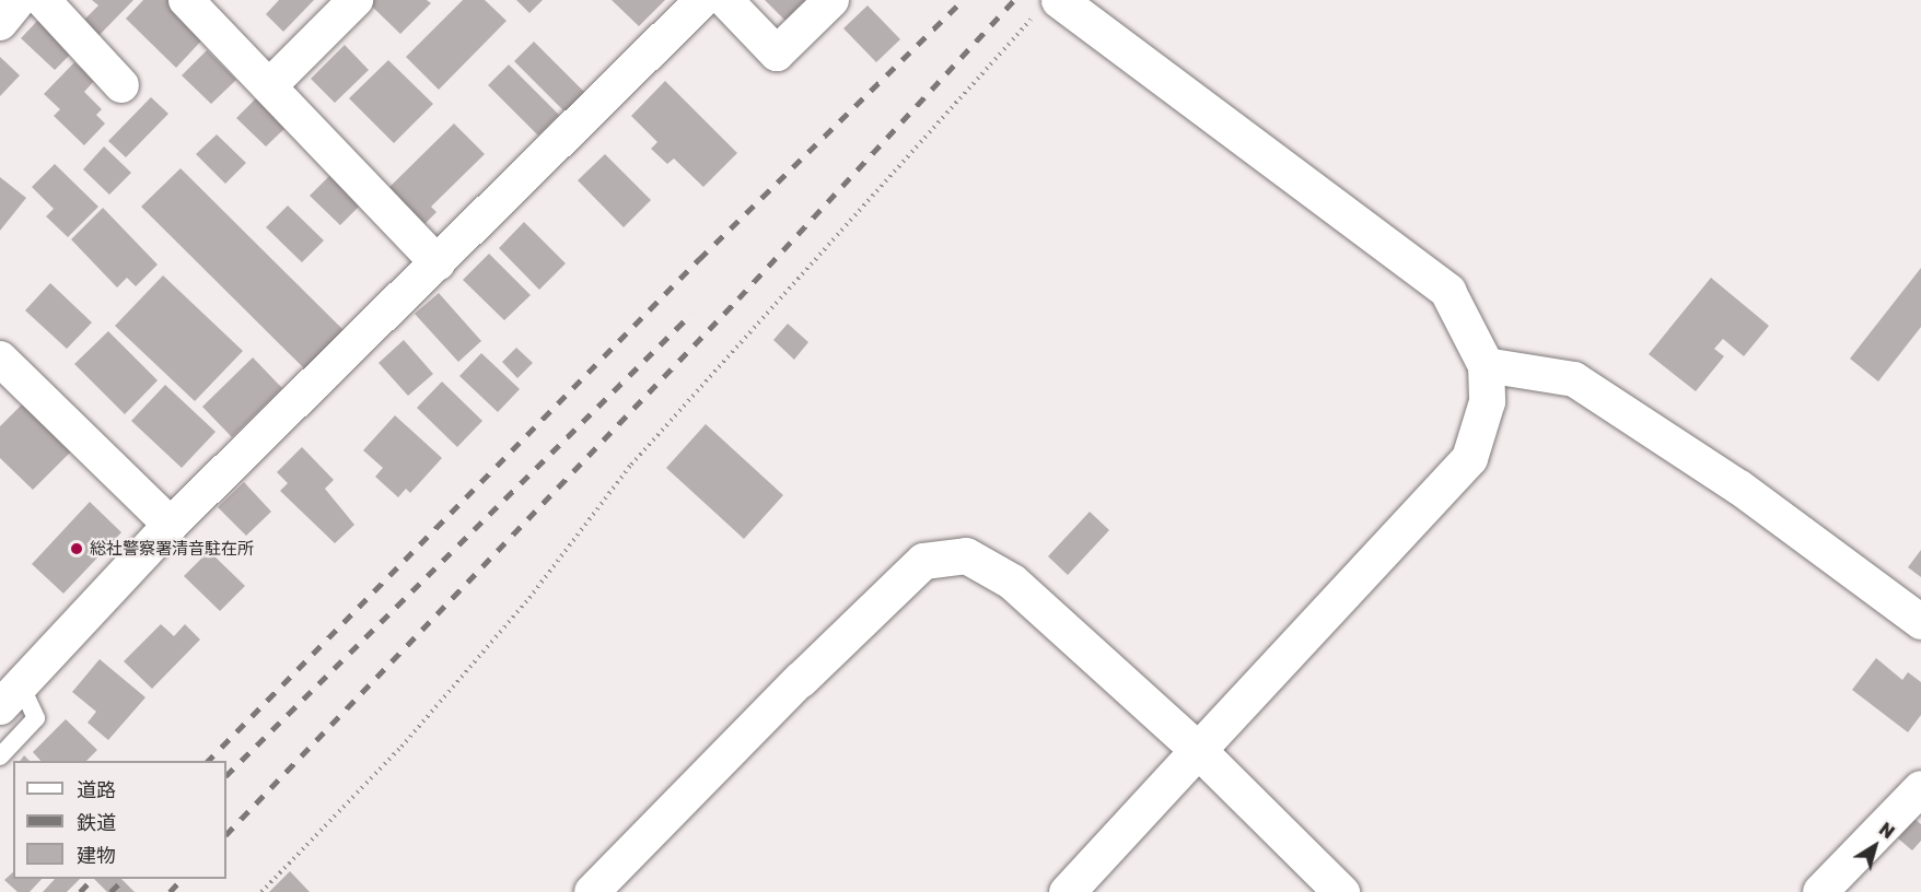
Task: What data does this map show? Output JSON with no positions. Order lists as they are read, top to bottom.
{
  "places": ["総社警察署清音駐在所"],
  "legend": ["道路", "鉄道", "建物"],
  "north": "top right"
}
